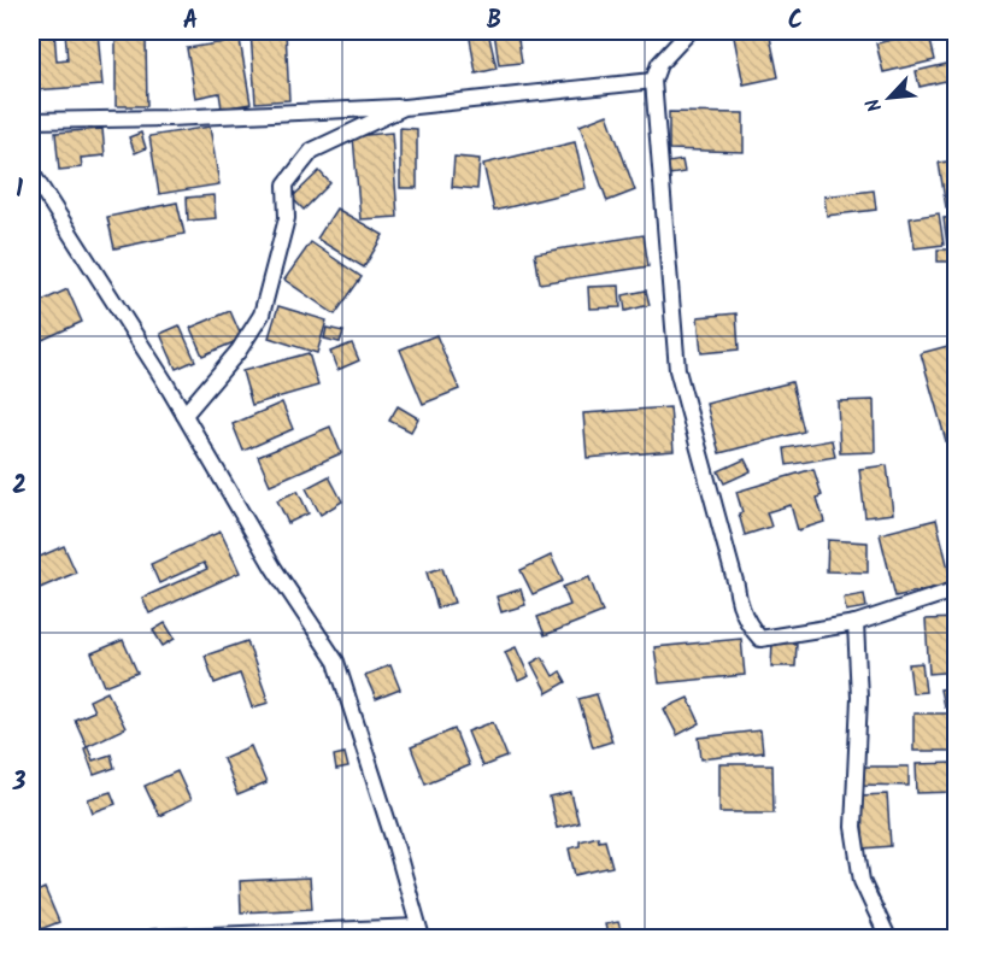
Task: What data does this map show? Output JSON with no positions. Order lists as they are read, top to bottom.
{
  "north": "bottom left",
  "grid": {
    "columns": ["A", "B", "C"],
    "rows": ["1", "2", "3"]
  }
}
